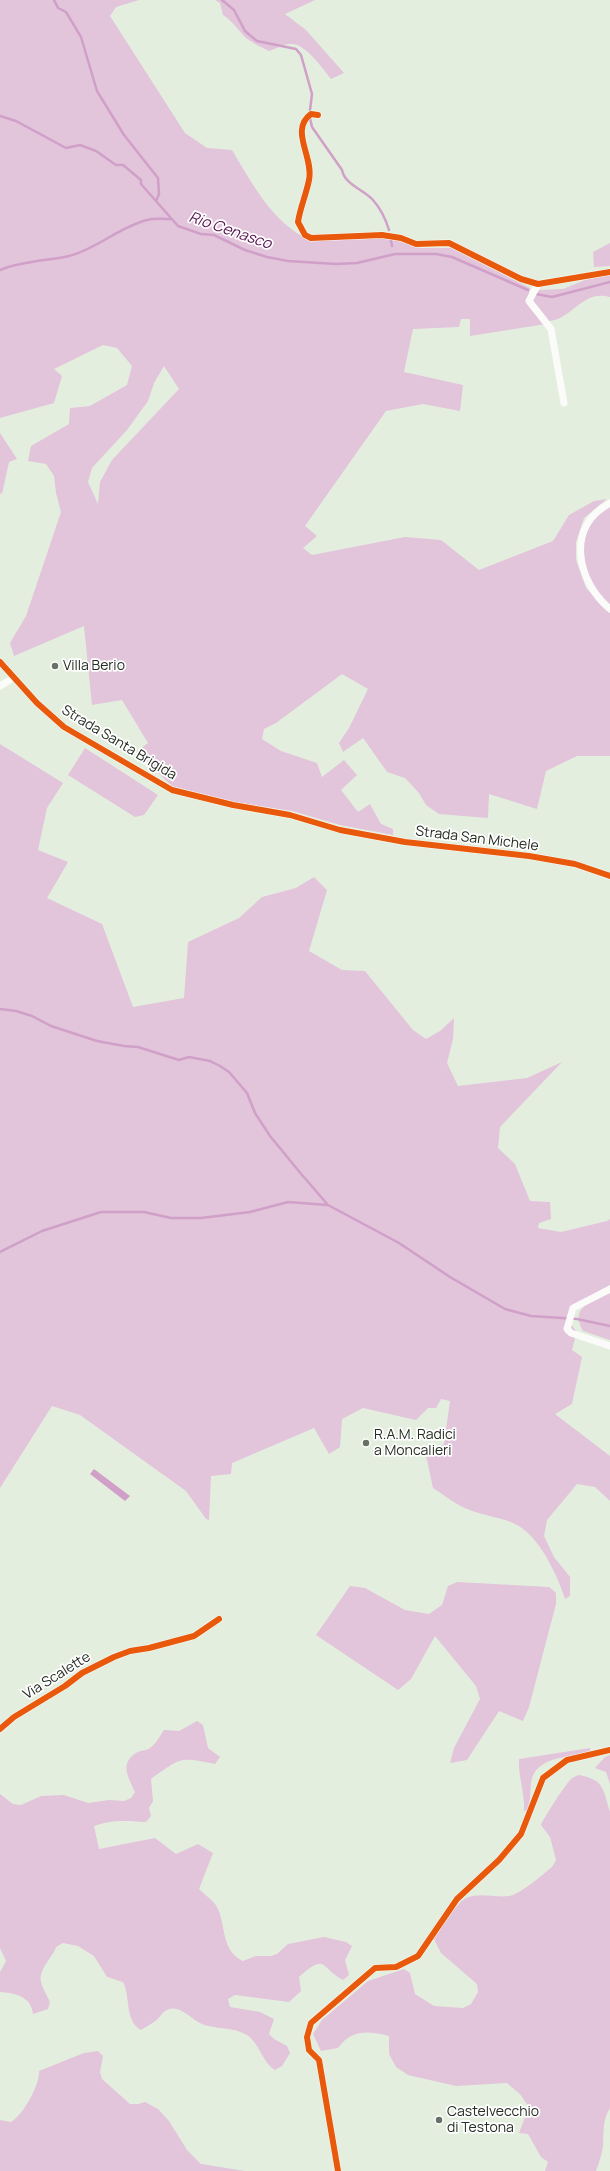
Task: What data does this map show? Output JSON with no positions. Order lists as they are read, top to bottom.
{
  "streets": {
    "street": ["Strada Santa Brigida", "Strada San Michele", "Via Scalette"]
  },
  "crossings": [
    ["Strada Santa Brigida", "Strada San Michele"]
  ],
  "water": ["Rio Cenasco"],
  "places": ["Villa Berio", "R.A.M. Radici a Moncalieri", "Castelvecchio di Testona"]
}
